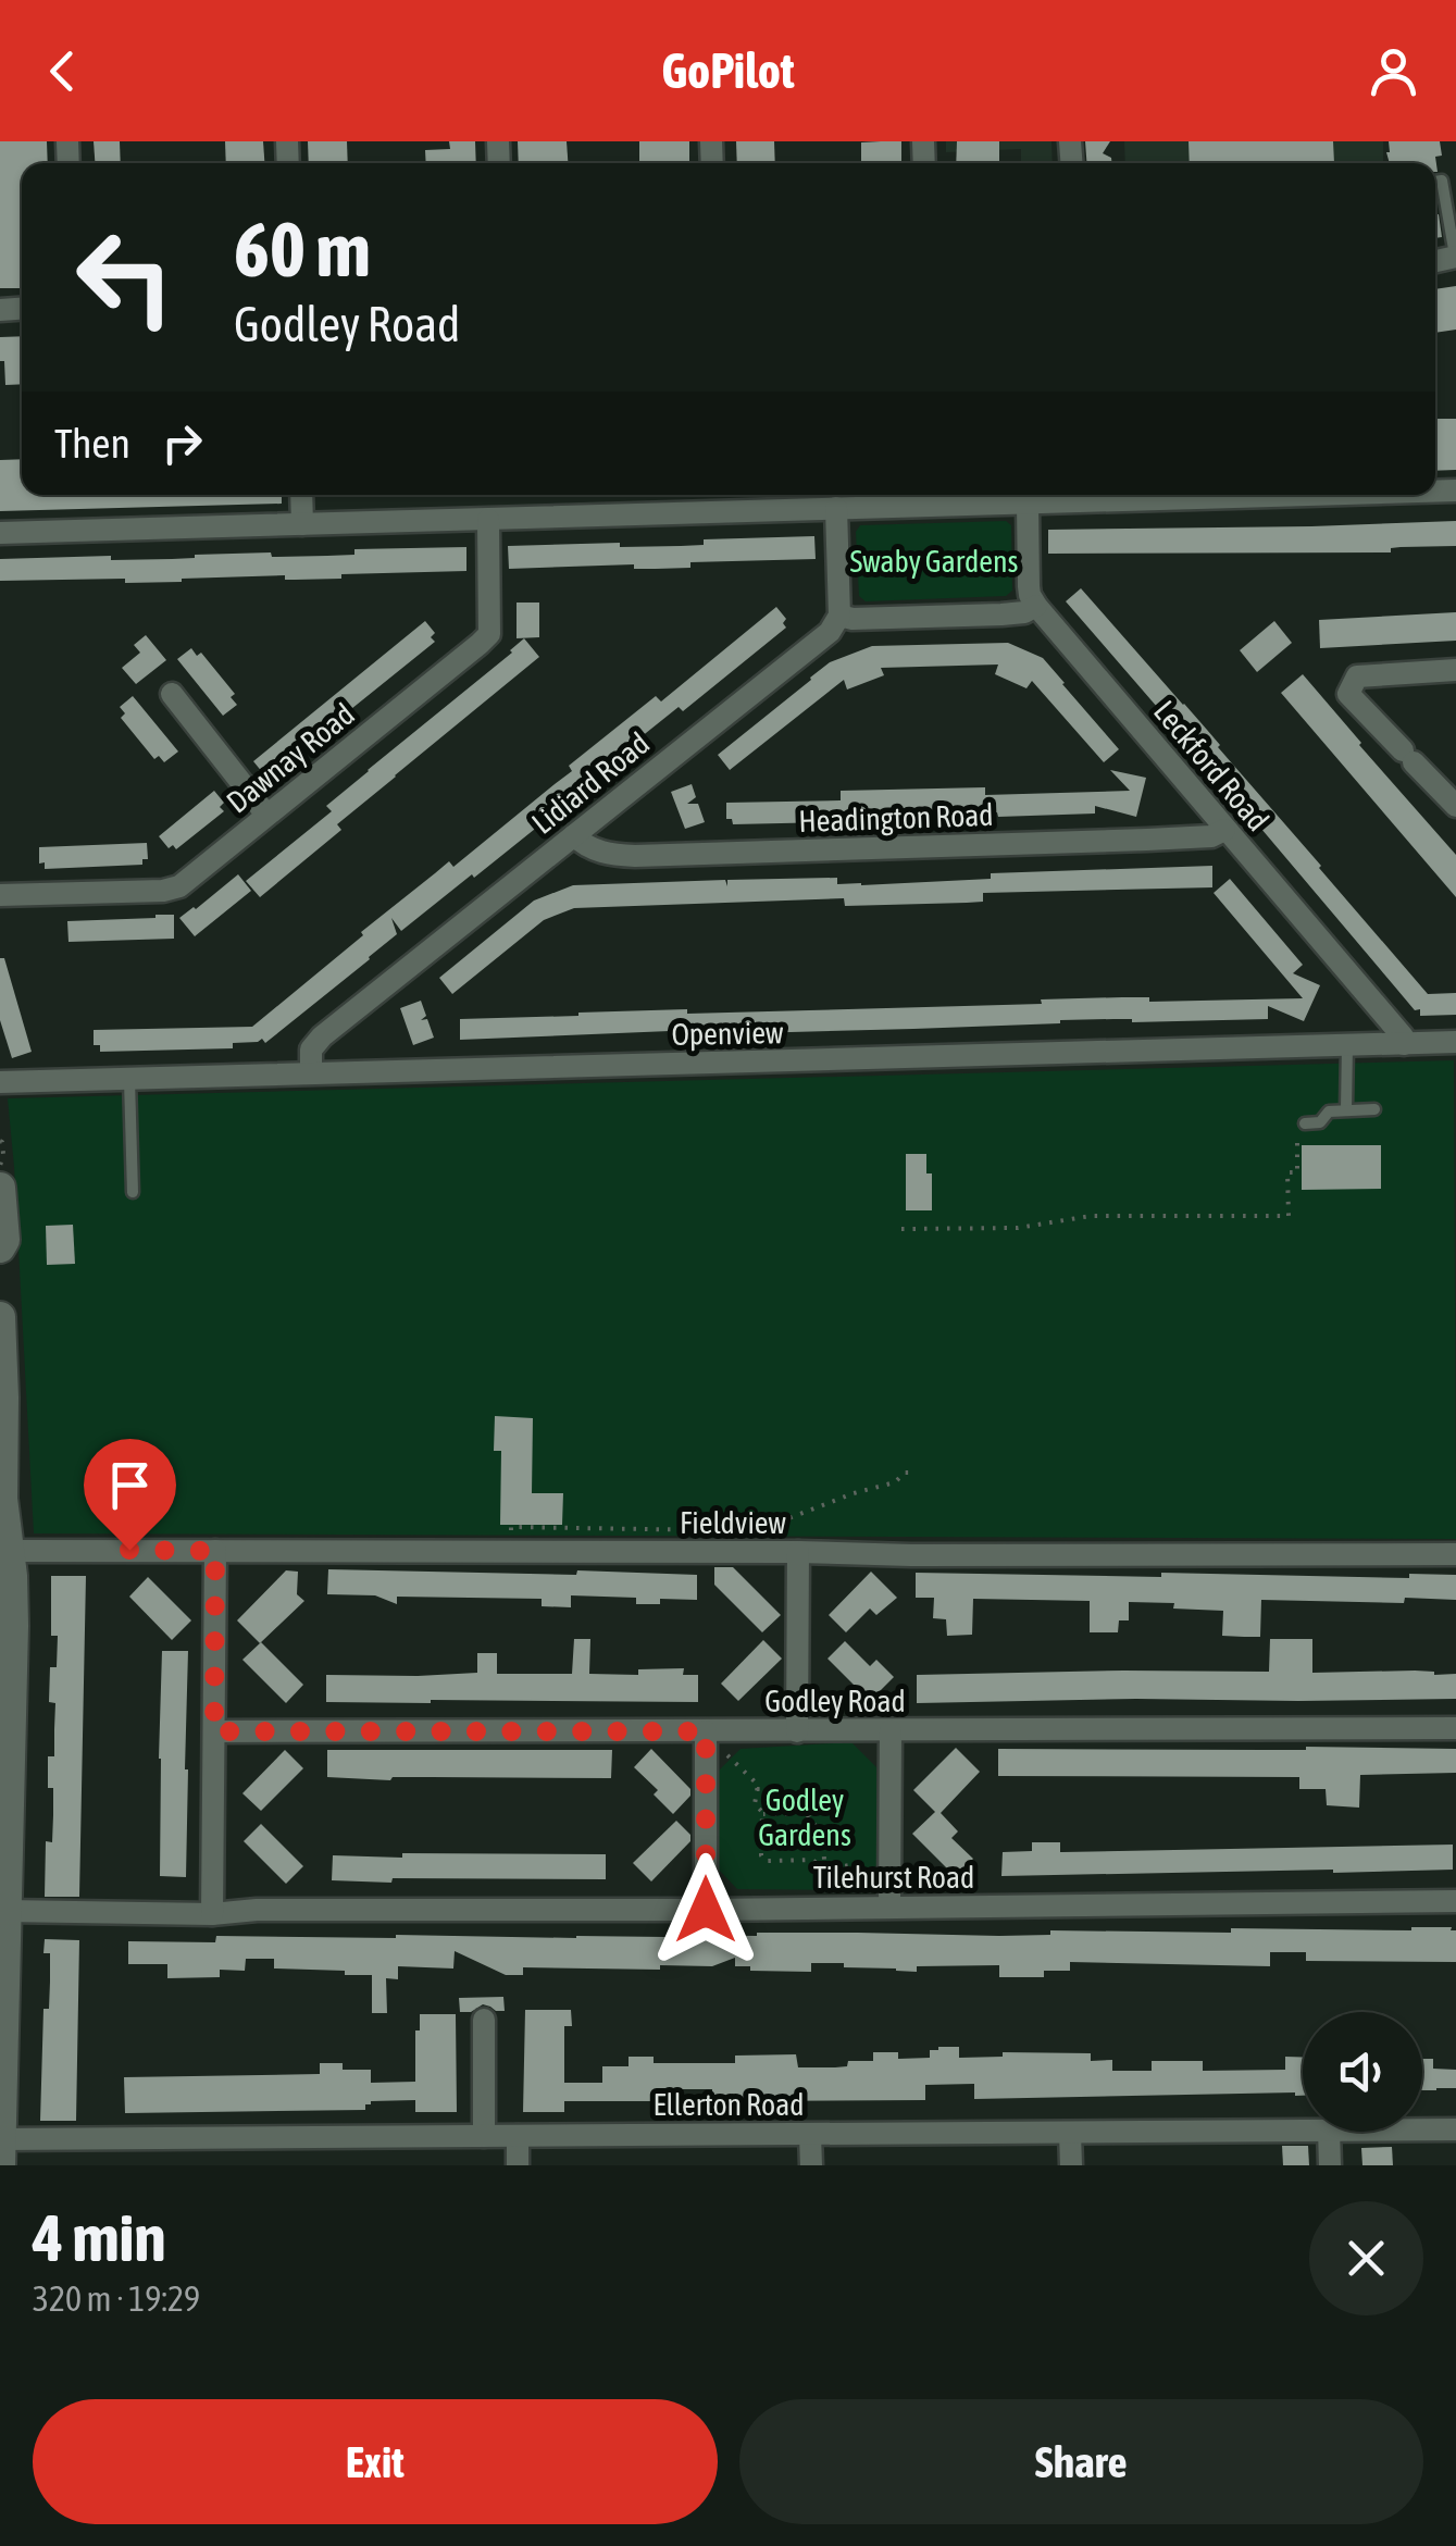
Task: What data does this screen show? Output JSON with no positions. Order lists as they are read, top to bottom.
{
  "streets": {
    "street": [
      "Dawnay Road",
      "Leckford Road",
      "Lidiard Road",
      "Headington Road",
      "Openview",
      "Fieldview",
      "Godley Road",
      "Tilehurst Road",
      "Ellerton Road"
    ]
  },
  "crossings": [
    ["Leckford Road", "Headington Road"],
    ["Leckford Road", "Openview"],
    ["Lidiard Road", "Headington Road"],
    ["Lidiard Road", "Openview"]
  ],
  "parks": ["Swaby Gardens", "Godley Gardens"],
  "page": {
    "header": "GoPilot",
    "turn": ["60 m", "Godley Road"],
    "then": "Then",
    "heading": ["4 min", "320 m · 19:29"],
    "buttons": ["Exit", "Share"]
  }
}
